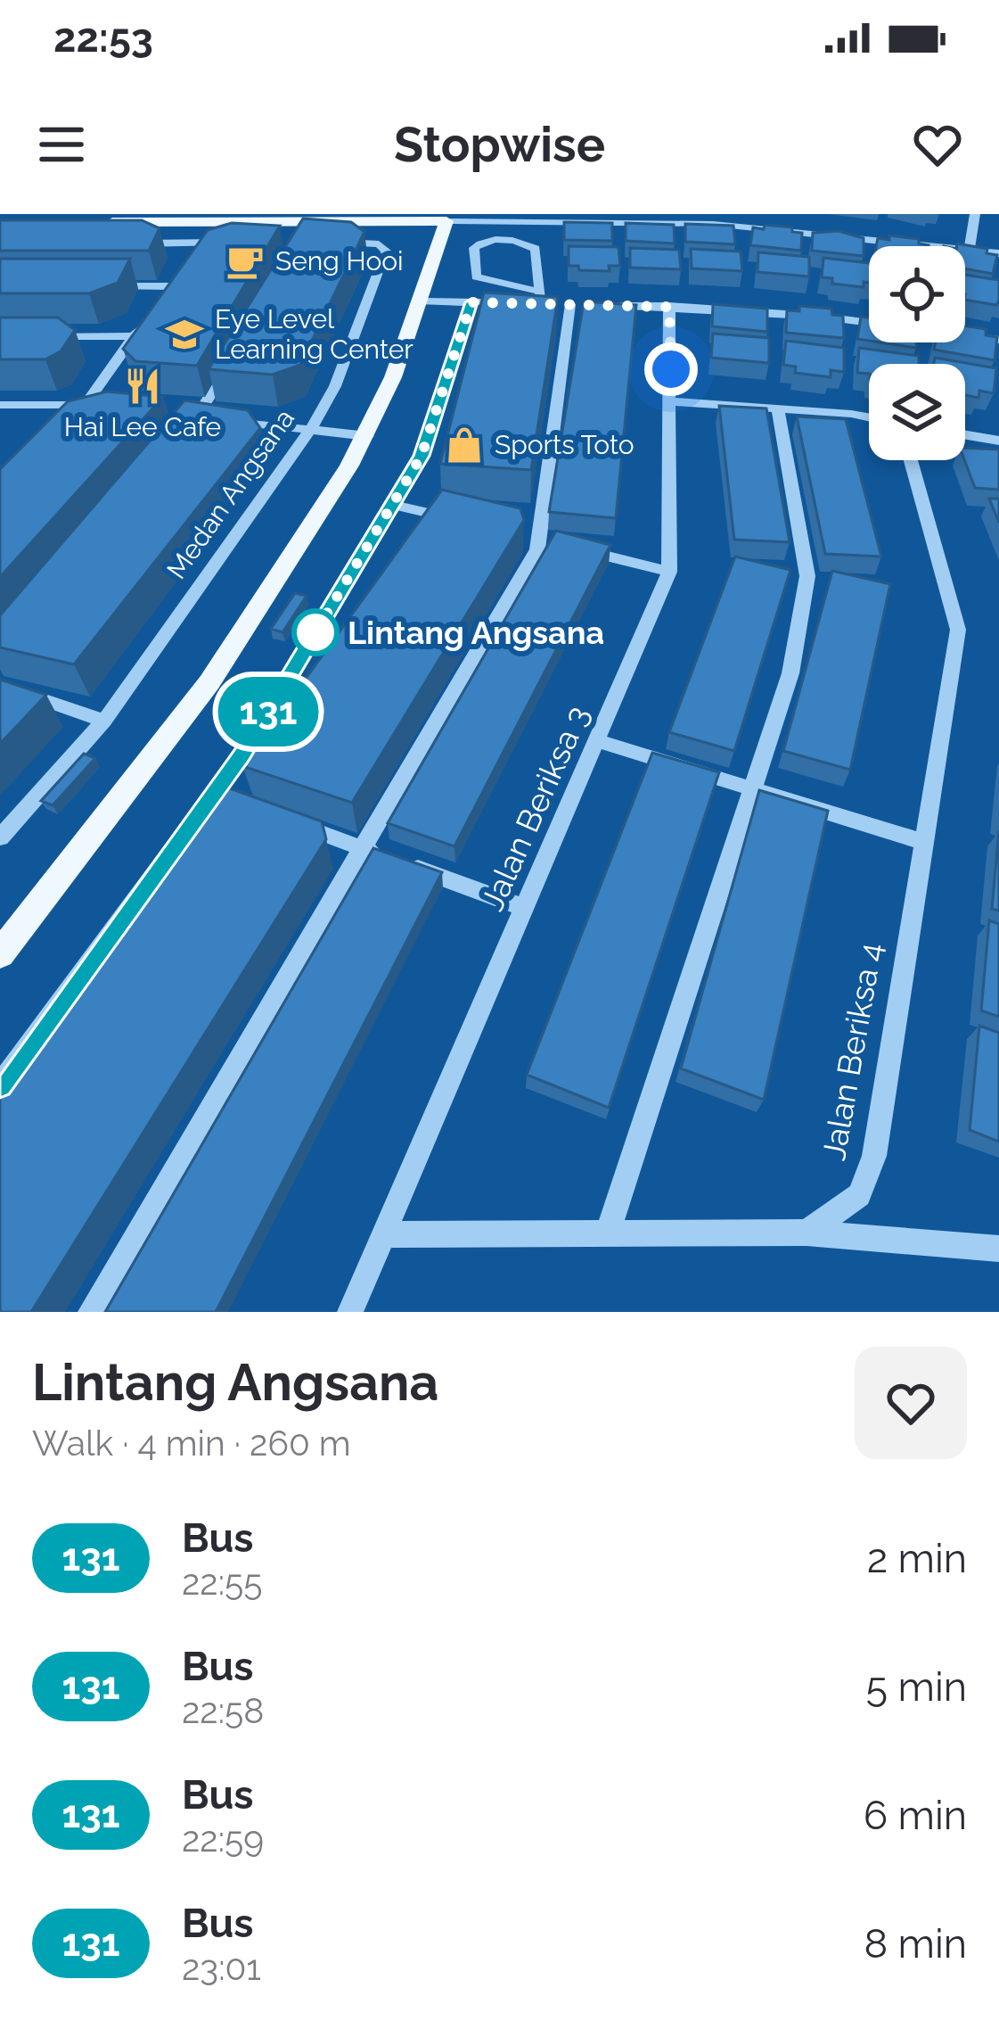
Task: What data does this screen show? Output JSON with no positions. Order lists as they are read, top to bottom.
{
  "streets": {
    "street": ["Medan Angsana", "Jalan Beriksa 3", "Jalan Beriksa 4"]
  },
  "places": {
    "cafe": ["Seng Hooi"],
    "school or university": ["Eye Level Learning Center"],
    "restaurant": ["Hai Lee Cafe"],
    "shop": ["Sports Toto"],
    "other": ["Lintang Angsana"]
  },
  "lines": ["bus line 131"],
  "page": {
    "status": "22:53",
    "header": "Stopwise",
    "on_map": "131",
    "heading": ["Lintang Angsana", "Walk · 4 min · 260 m"],
    "list": [
      {
        "mark": "131",
        "name": "Bus",
        "note": "22:55",
        "value": "2 min"
      },
      {
        "mark": "131",
        "name": "Bus",
        "note": "22:58",
        "value": "5 min"
      },
      {
        "mark": "131",
        "name": "Bus",
        "note": "22:59",
        "value": "6 min"
      },
      {
        "mark": "131",
        "name": "Bus",
        "note": "23:01",
        "value": "8 min"
      }
    ]
  }
}
